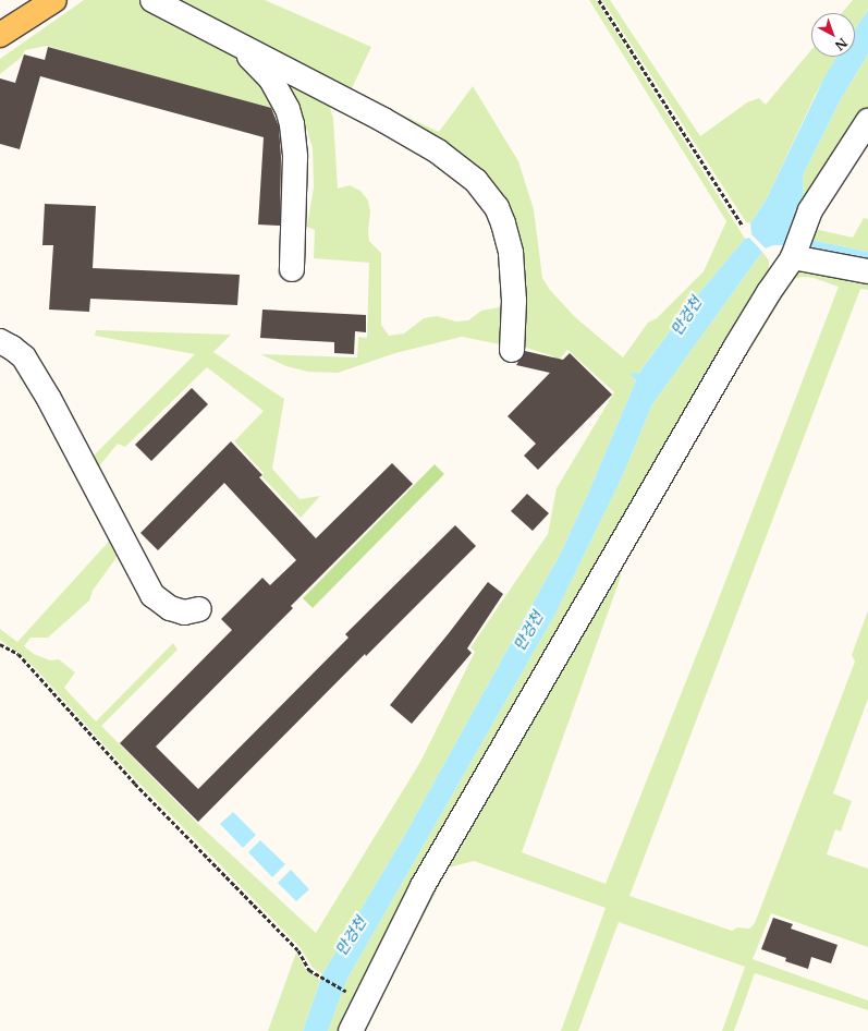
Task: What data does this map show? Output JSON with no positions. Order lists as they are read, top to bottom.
{
  "water": ["만겅천"],
  "north": "bottom right"
}
